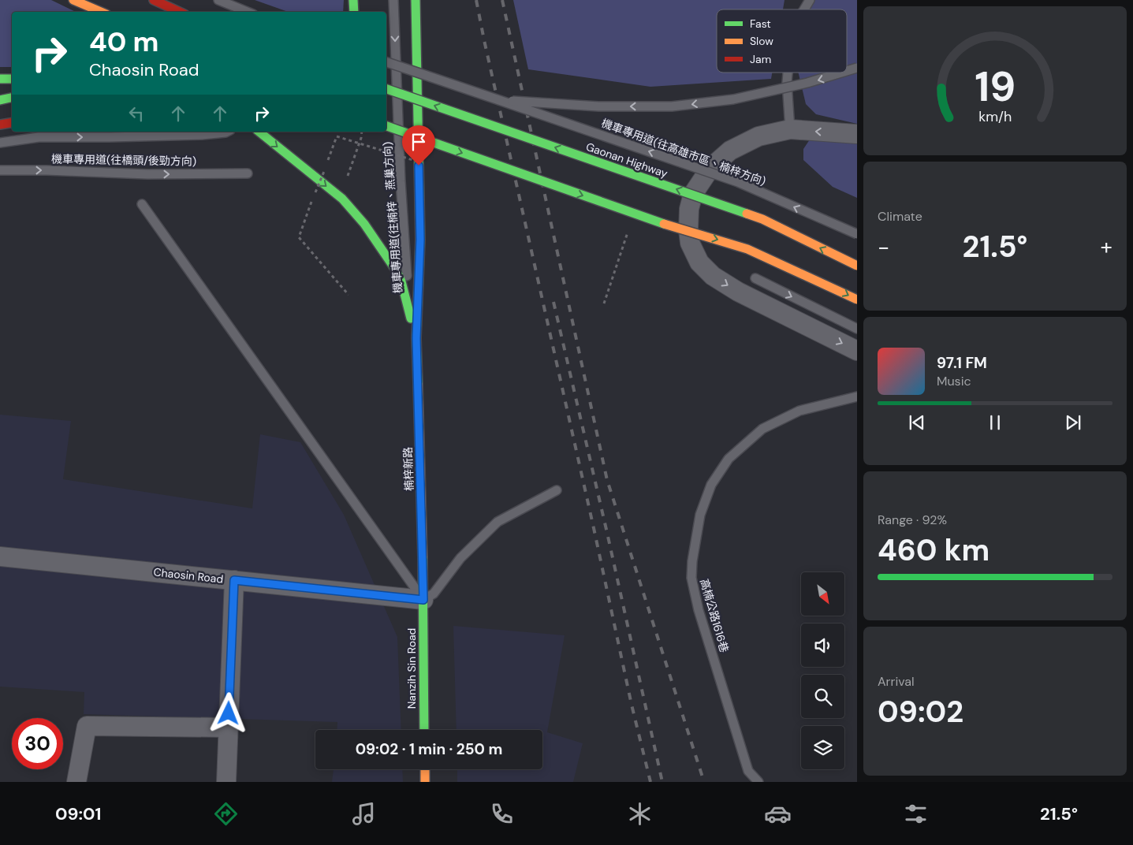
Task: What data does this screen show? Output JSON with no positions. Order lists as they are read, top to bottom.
{
  "streets": {
    "main road": ["Gaonan Highway", "楠梓新路", "Nanzih Sin Road"],
    "street": ["Chaosin Road"],
    "lane": [
      "機車專用道(往高雄市區、楠梓方向)",
      "機車專用道(往橋頭/後勁方向)",
      "機車專用道(往楠梓、燕巢方向)",
      "高楠公路1616巷"
    ]
  },
  "crossings": [
    ["機車專用道(往楠梓、燕巢方向)", "楠梓新路"],
    ["楠梓新路", "Chaosin Road"],
    ["楠梓新路", "Nanzih Sin Road"],
    ["Chaosin Road", "Nanzih Sin Road"]
  ],
  "one_way": ["機車專用道(往高雄市區、楠梓方向)", "機車專用道(往楠梓、燕巢方向)"],
  "legend": ["Fast", "Slow", "Jam"],
  "north": "bottom right",
  "page": {
    "turn": ["40 m", "Chaosin Road"],
    "tile": [
      "Climate",
      ["Range · 92%", "460 km"],
      ["Arrival", "09:02"]
    ],
    "heat": ["−", "21.5°", "+"],
    "song": ["97.1 FM", "Music"],
    "limit": "30",
    "trip": "09:02 · 1 min · 250 m",
    "tabs": ["09:01", "21.5°"],
    "gauge": ["19", "km/h"]
  }
}
